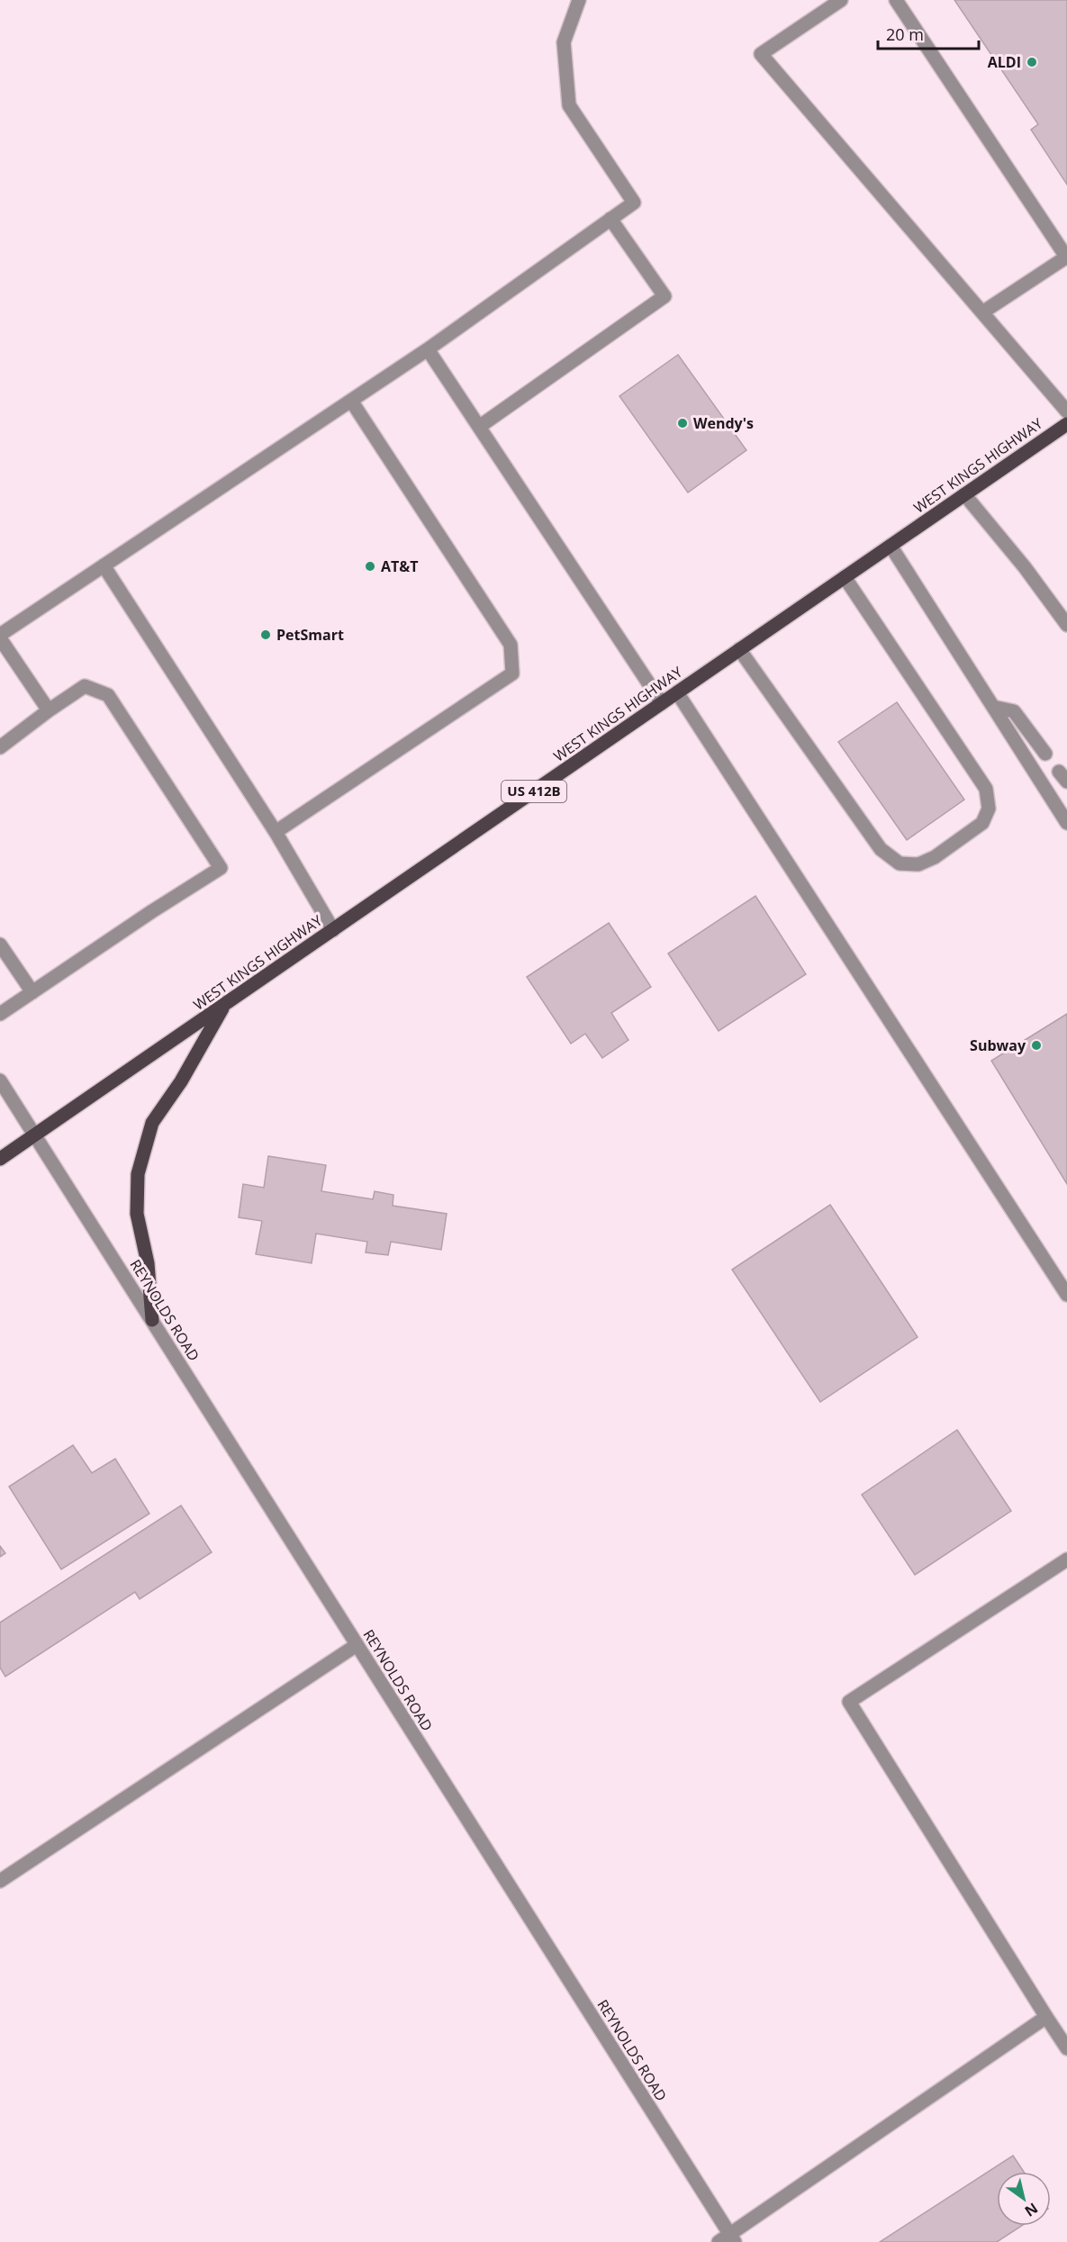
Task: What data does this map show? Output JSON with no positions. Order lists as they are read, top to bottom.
{
  "streets": {
    "main road": ["WEST KINGS HIGHWAY", "US 412B"],
    "street": ["REYNOLDS ROAD"]
  },
  "crossings": [
    ["WEST KINGS HIGHWAY", "REYNOLDS ROAD"]
  ],
  "places": [
    "ALDI",
    "Wendy's",
    "AT&T",
    "PetSmart",
    "Subway"
  ],
  "scale_bar": "20 m",
  "north": "bottom right"
}
